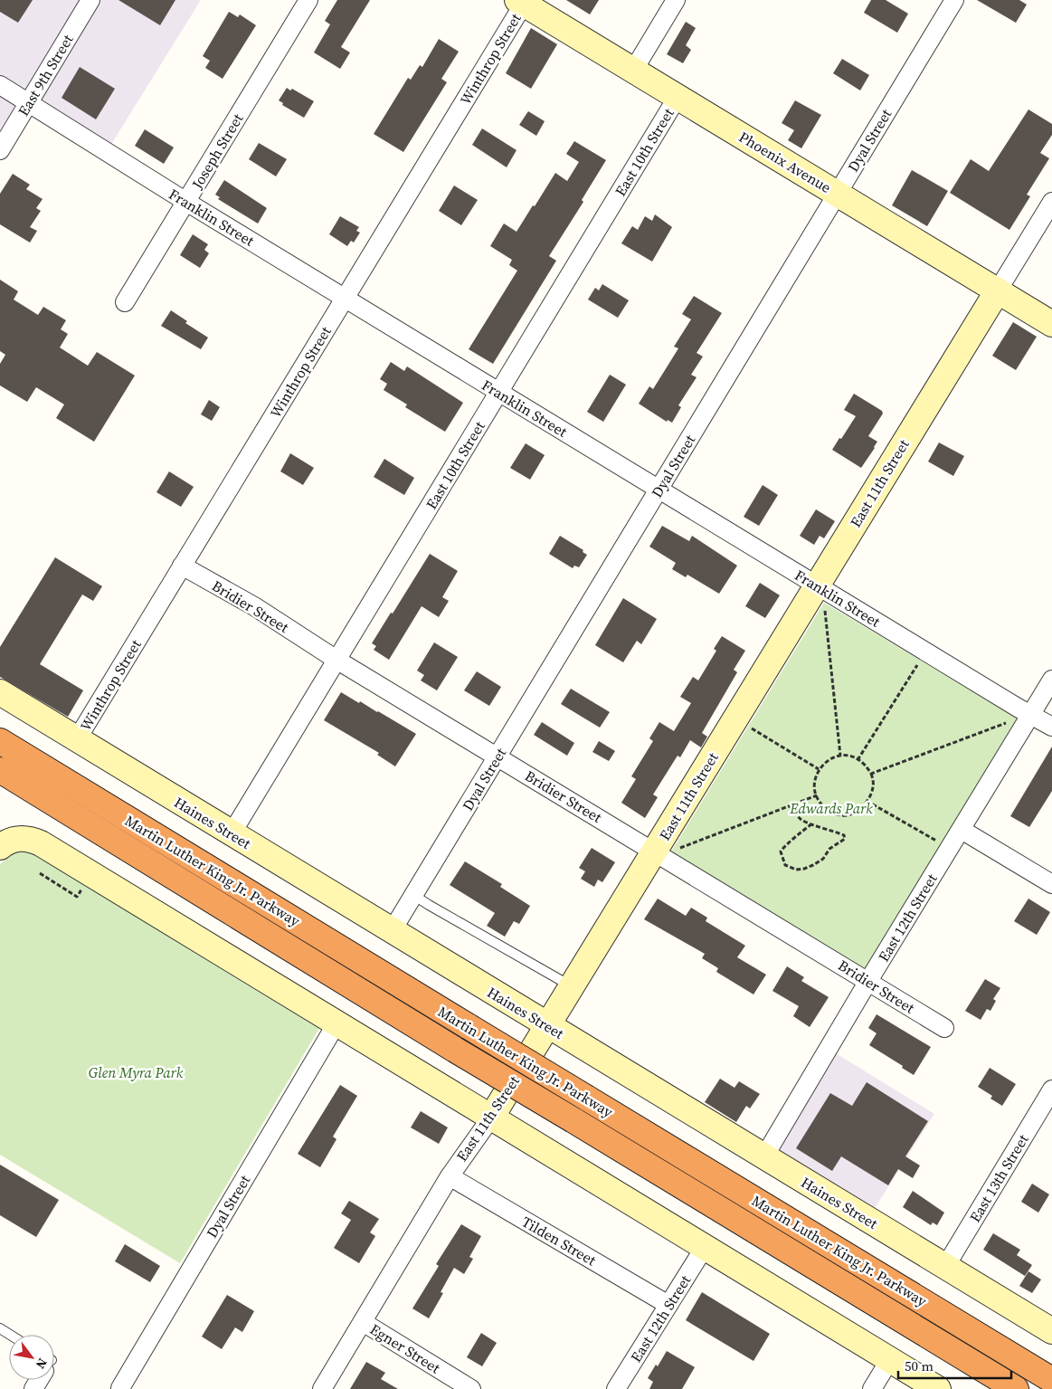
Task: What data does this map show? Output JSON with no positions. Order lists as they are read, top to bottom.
{
  "streets": {
    "highway": ["Martin Luther King Jr. Parkway"],
    "street": [
      "Winthrop Street",
      "East 9th Street",
      "Dyal Street",
      "Joseph Street",
      "East 10th Street",
      "Phoenix Avenue",
      "Franklin Street",
      "East 11th Street",
      "Bridier Street",
      "Haines Street",
      "East 12th Street",
      "East 13th Street",
      "Tilden Street",
      "Egner Street"
    ]
  },
  "crossings": [
    ["Winthrop Street", "Phoenix Avenue"],
    ["Winthrop Street", "Franklin Street"],
    ["Winthrop Street", "Bridier Street"],
    ["Winthrop Street", "Haines Street"],
    ["East 9th Street", "Franklin Street"],
    ["Dyal Street", "Phoenix Avenue"],
    ["Dyal Street", "Franklin Street"],
    ["Dyal Street", "Bridier Street"],
    ["Dyal Street", "Haines Street"],
    ["Joseph Street", "Franklin Street"],
    ["East 10th Street", "Phoenix Avenue"],
    ["East 10th Street", "Franklin Street"],
    ["East 10th Street", "Bridier Street"],
    ["East 10th Street", "Haines Street"],
    ["Phoenix Avenue", "East 11th Street"],
    ["Franklin Street", "East 11th Street"],
    ["Franklin Street", "East 12th Street"],
    ["East 11th Street", "Bridier Street"],
    ["East 11th Street", "Haines Street"],
    ["East 11th Street", "Tilden Street"],
    ["East 11th Street", "Egner Street"],
    ["Bridier Street", "East 12th Street"],
    ["Haines Street", "East 12th Street"],
    ["Haines Street", "East 13th Street"],
    ["East 12th Street", "Tilden Street"]
  ],
  "parks": ["Edwards Park", "Glen Myra Park"],
  "scale_bar": "50 m",
  "north": "bottom right"
}
